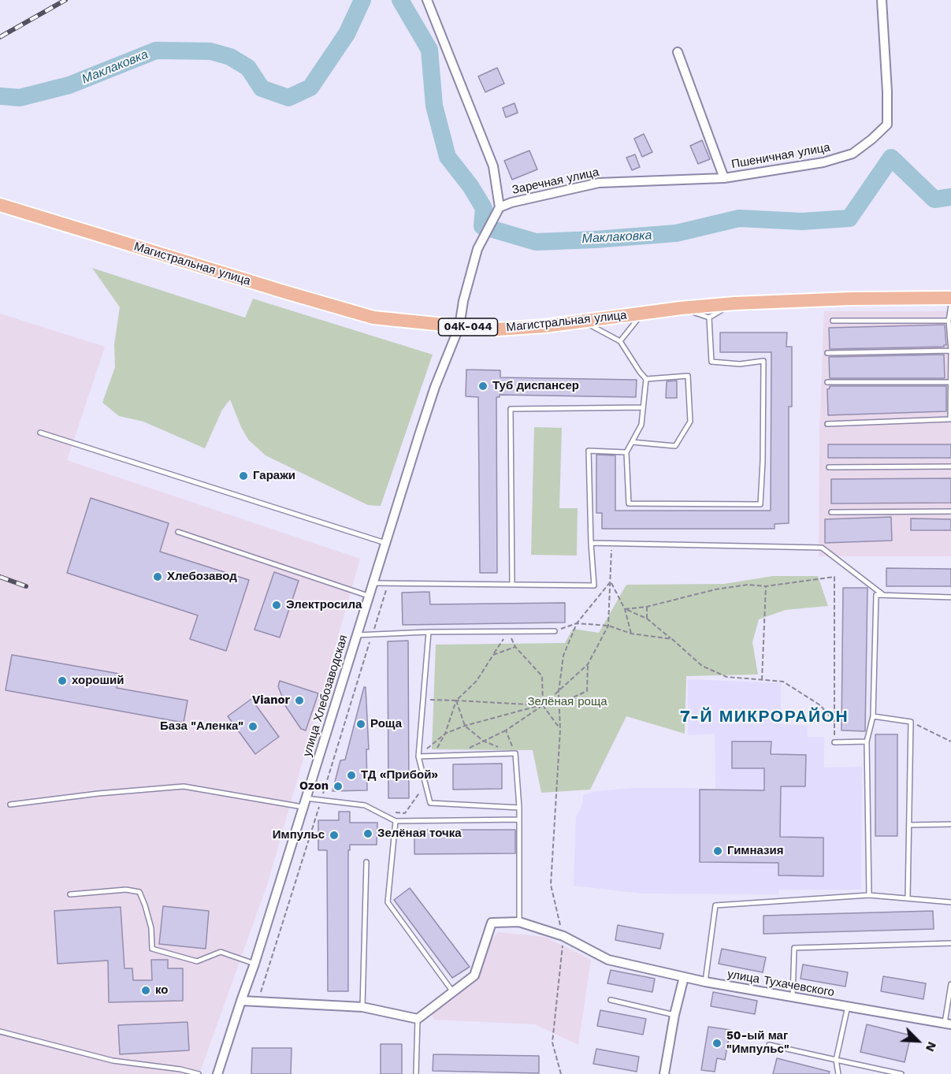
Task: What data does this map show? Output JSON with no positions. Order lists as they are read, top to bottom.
{
  "streets": {
    "main road": ["Магистральная улица", "04К-044"],
    "street": [
      "Пшеничная улица",
      "Заречная улица",
      "улица Хлебозаводская",
      "улица Тухачевского"
    ]
  },
  "crossings": [
    ["Пшеничная улица", "Заречная улица"],
    ["Заречная улица", "улица Хлебозаводская"],
    ["Магистральная улица", "улица Хлебозаводская"]
  ],
  "districts": ["7-Й МИКРОРАЙОН"],
  "water": ["Маклаковка"],
  "parks": ["Зелёная роща"],
  "places": [
    "Туб диспансер",
    "Гаражи",
    "Хлебозавод",
    "Электросила",
    "хороший",
    "Vianor",
    "Роща",
    "База \"Аленка\"",
    "ТД «Прибой»",
    "Ozon",
    "Зелёная точка",
    "Импульс",
    "Гимназия",
    "ко",
    "50-ый маг \"Импульс\""
  ],
  "north": "bottom right"
}
